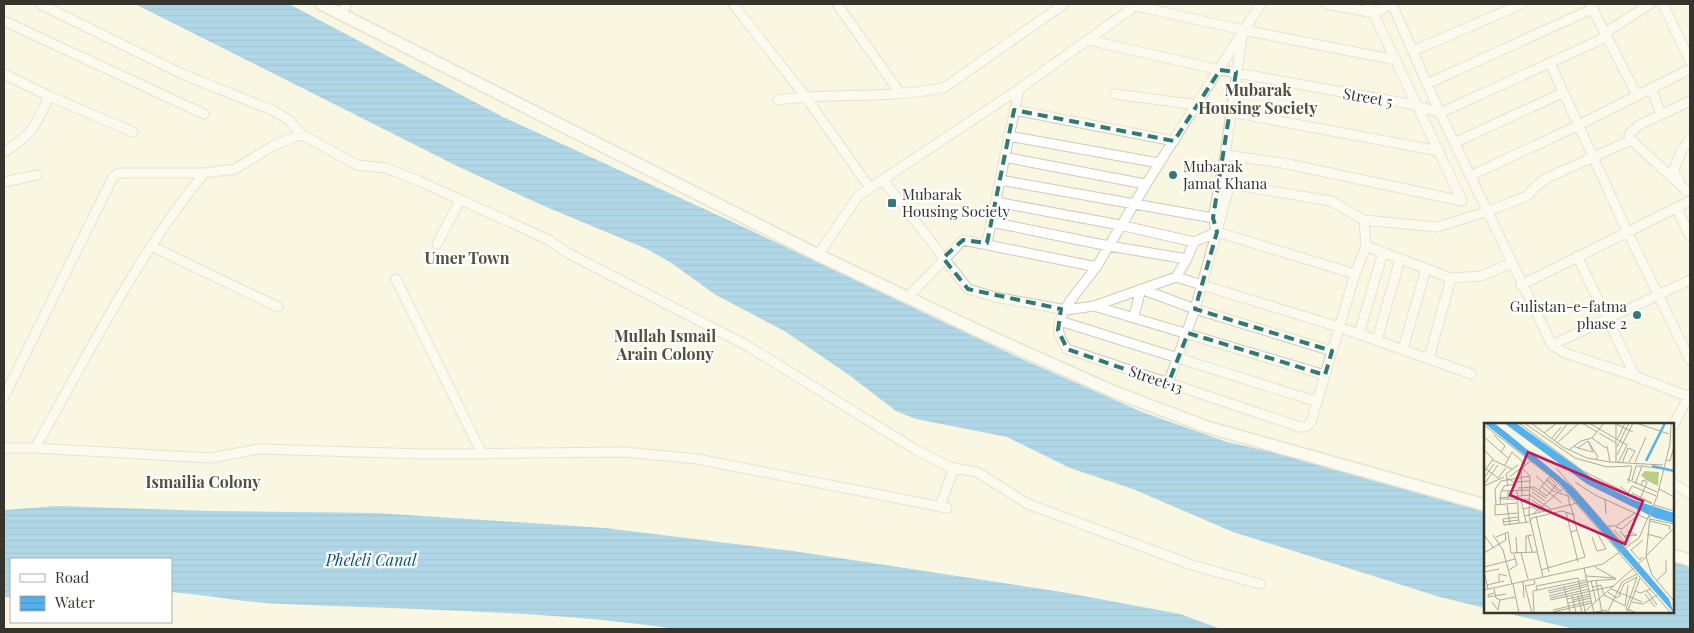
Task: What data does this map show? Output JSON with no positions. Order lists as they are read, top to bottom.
{
  "streets": {
    "street": ["Street 5", "Street 13"]
  },
  "districts": [
    "Mubarak Housing Society",
    "Umer Town",
    "Mullah Ismail Arain Colony",
    "Ismailia Colony"
  ],
  "water": ["Pheleli Canal"],
  "places": {
    "other": ["Mubarak Jamat Khana", "Gulistan-e-fatma phase 2"],
    "transit": ["Mubarak Housing Society"]
  },
  "legend": ["Road", "Water"]
}
